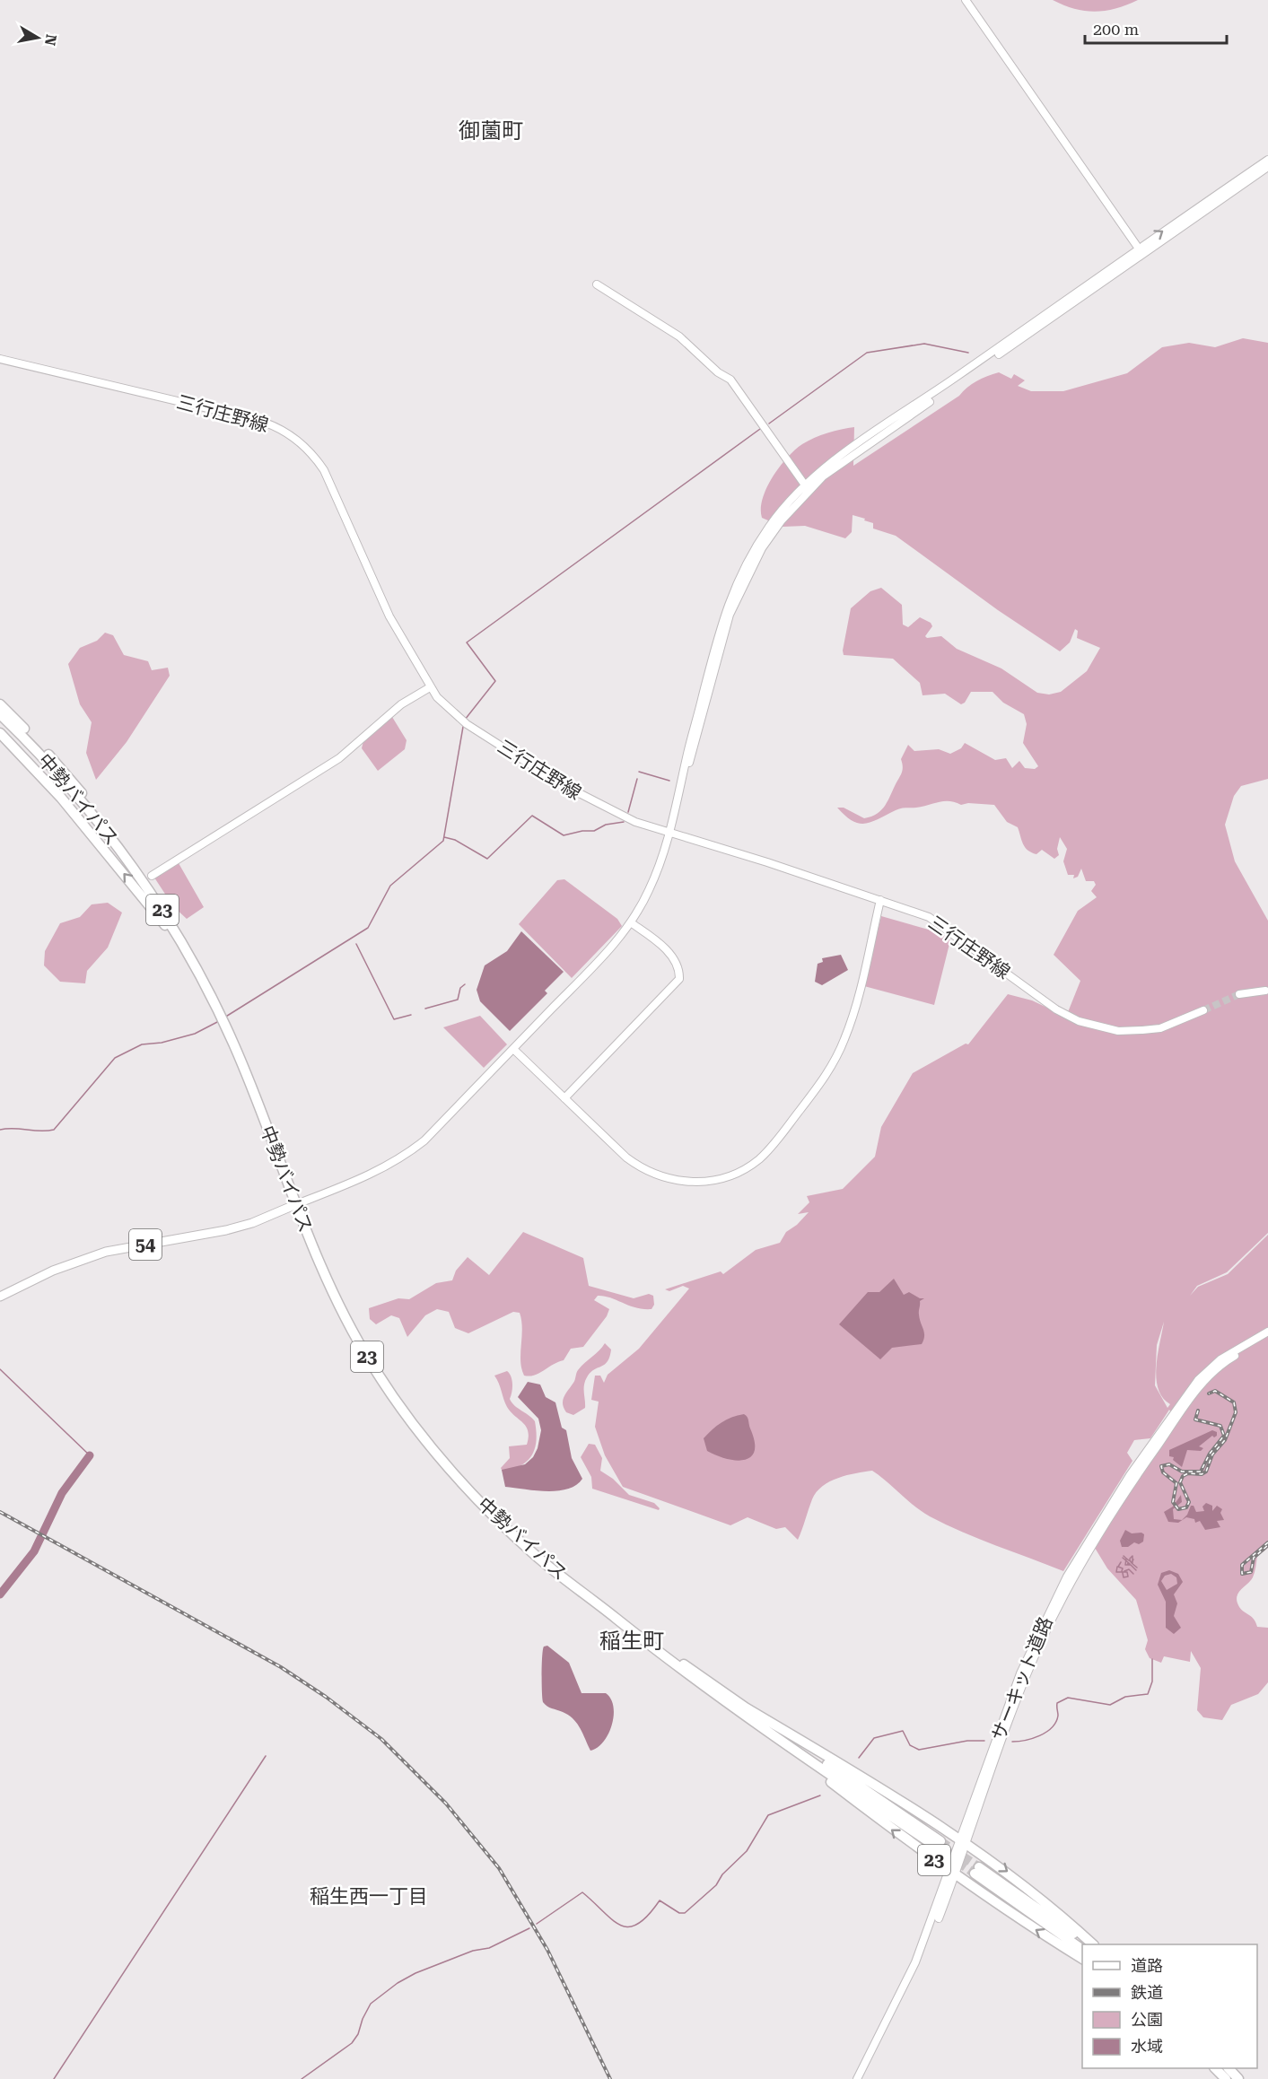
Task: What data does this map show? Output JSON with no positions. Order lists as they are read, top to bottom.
{
  "streets": {
    "highway": ["中勢バイパス", "23"],
    "main road": ["54"],
    "street": ["三行庄野線", "サーキット道路"]
  },
  "crossings": [
    ["中勢バイパス", "23"],
    ["中勢バイパス", "54"],
    ["23", "サーキット道路"]
  ],
  "districts": ["御薗町", "稲生町", "稲生西一丁目"],
  "legend": [
    "道路",
    "鉄道",
    "公園",
    "水域"
  ],
  "scale_bar": "200 m",
  "north": "right"
}
